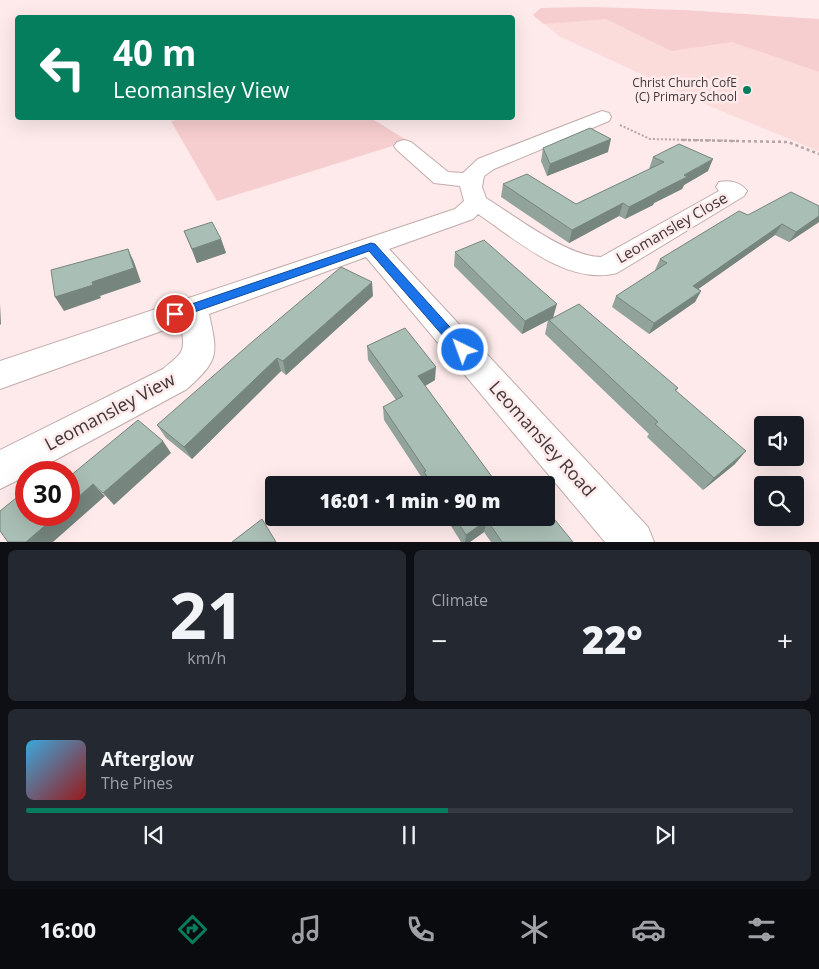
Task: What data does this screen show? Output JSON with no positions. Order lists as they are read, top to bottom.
{
  "streets": {
    "street": ["Leomansley Close", "Leomansley View", "Leomansley Road"]
  },
  "places": ["Christ Church CofE (C) Primary School"],
  "page": {
    "turn": ["40 m", "Leomansley View"],
    "limit": "30",
    "trip": "16:01 · 1 min · 90 m",
    "tile": [
      ["21", "km/h"],
      "Climate"
    ],
    "heat": ["−", "22°", "+"],
    "song": ["Afterglow", "The Pines"],
    "tabs": "16:00"
  }
}
